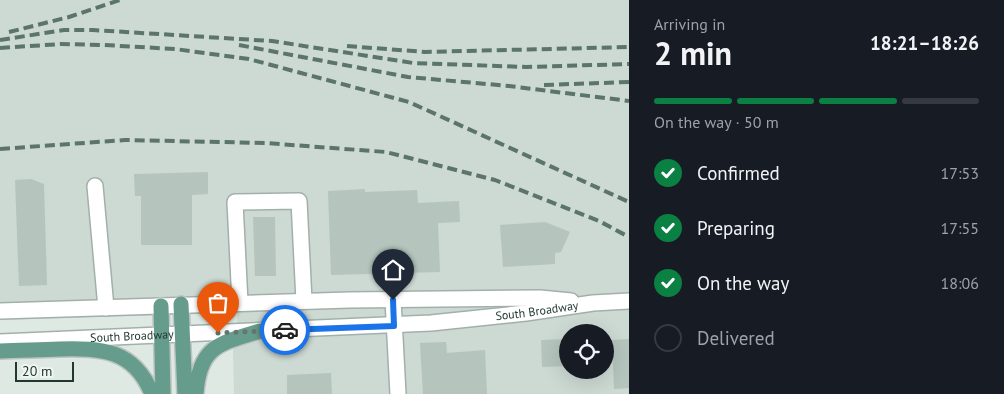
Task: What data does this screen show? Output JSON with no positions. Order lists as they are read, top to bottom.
{
  "streets": {
    "street": ["South Broadway"]
  },
  "scale_bar": "20 m",
  "page": {
    "heading": ["2 min", "Arriving in", "18:21–18:26"],
    "bar": "On the way · 50 m",
    "list": [
      ["Confirmed", "17:53"],
      ["Preparing", "17:55"],
      ["On the way", "18:06"],
      "Delivered"
    ],
    "scale": "20 m"
  }
}
